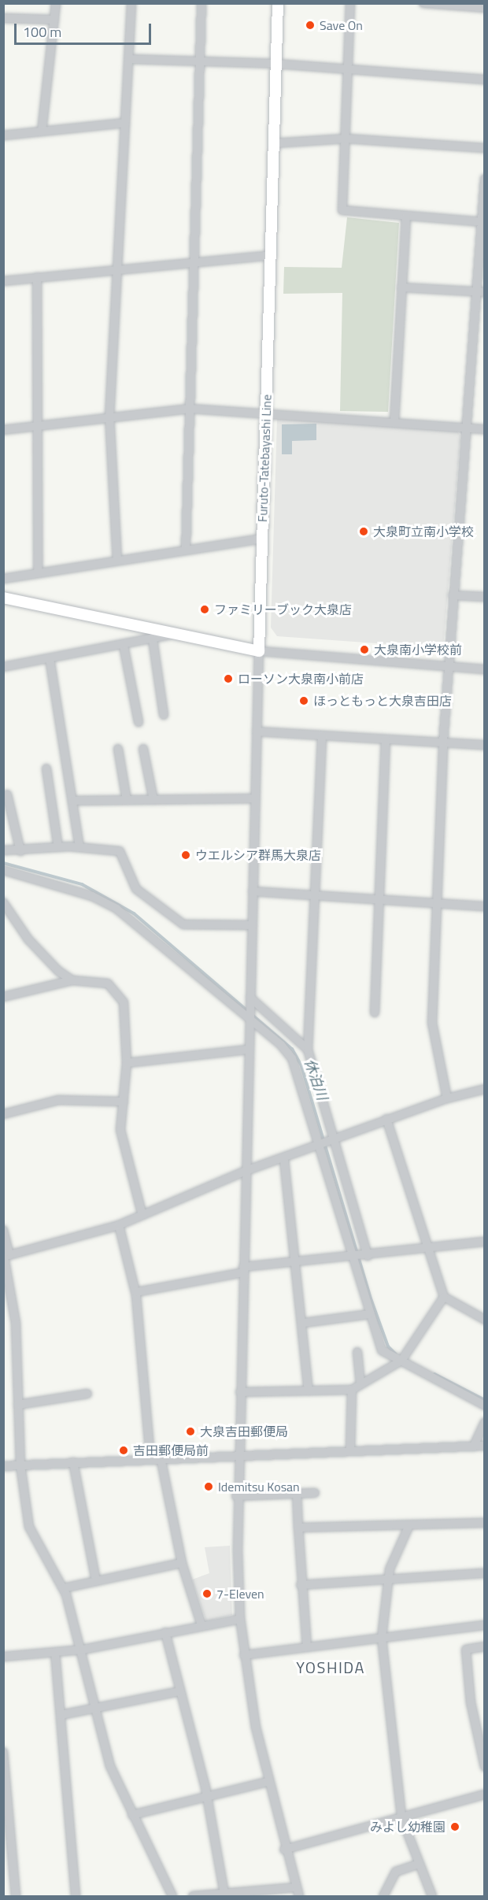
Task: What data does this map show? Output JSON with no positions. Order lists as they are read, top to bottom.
{
  "streets": {
    "main road": ["Furuto-Tatebayashi Line"]
  },
  "districts": ["YOSHIDA"],
  "water": ["休泊川"],
  "places": [
    "Save On",
    "大泉町立南小学校",
    "ファミリーブック大泉店",
    "大泉南小学校前",
    "ローソン大泉南小前店",
    "ほっともっと大泉吉田店",
    "ウエルシア群馬大泉店",
    "大泉吉田郵便局",
    "吉田郵便局前",
    "Idemitsu Kosan",
    "7-Eleven",
    "みよし幼稚園"
  ],
  "scale_bar": "100 m"
}
